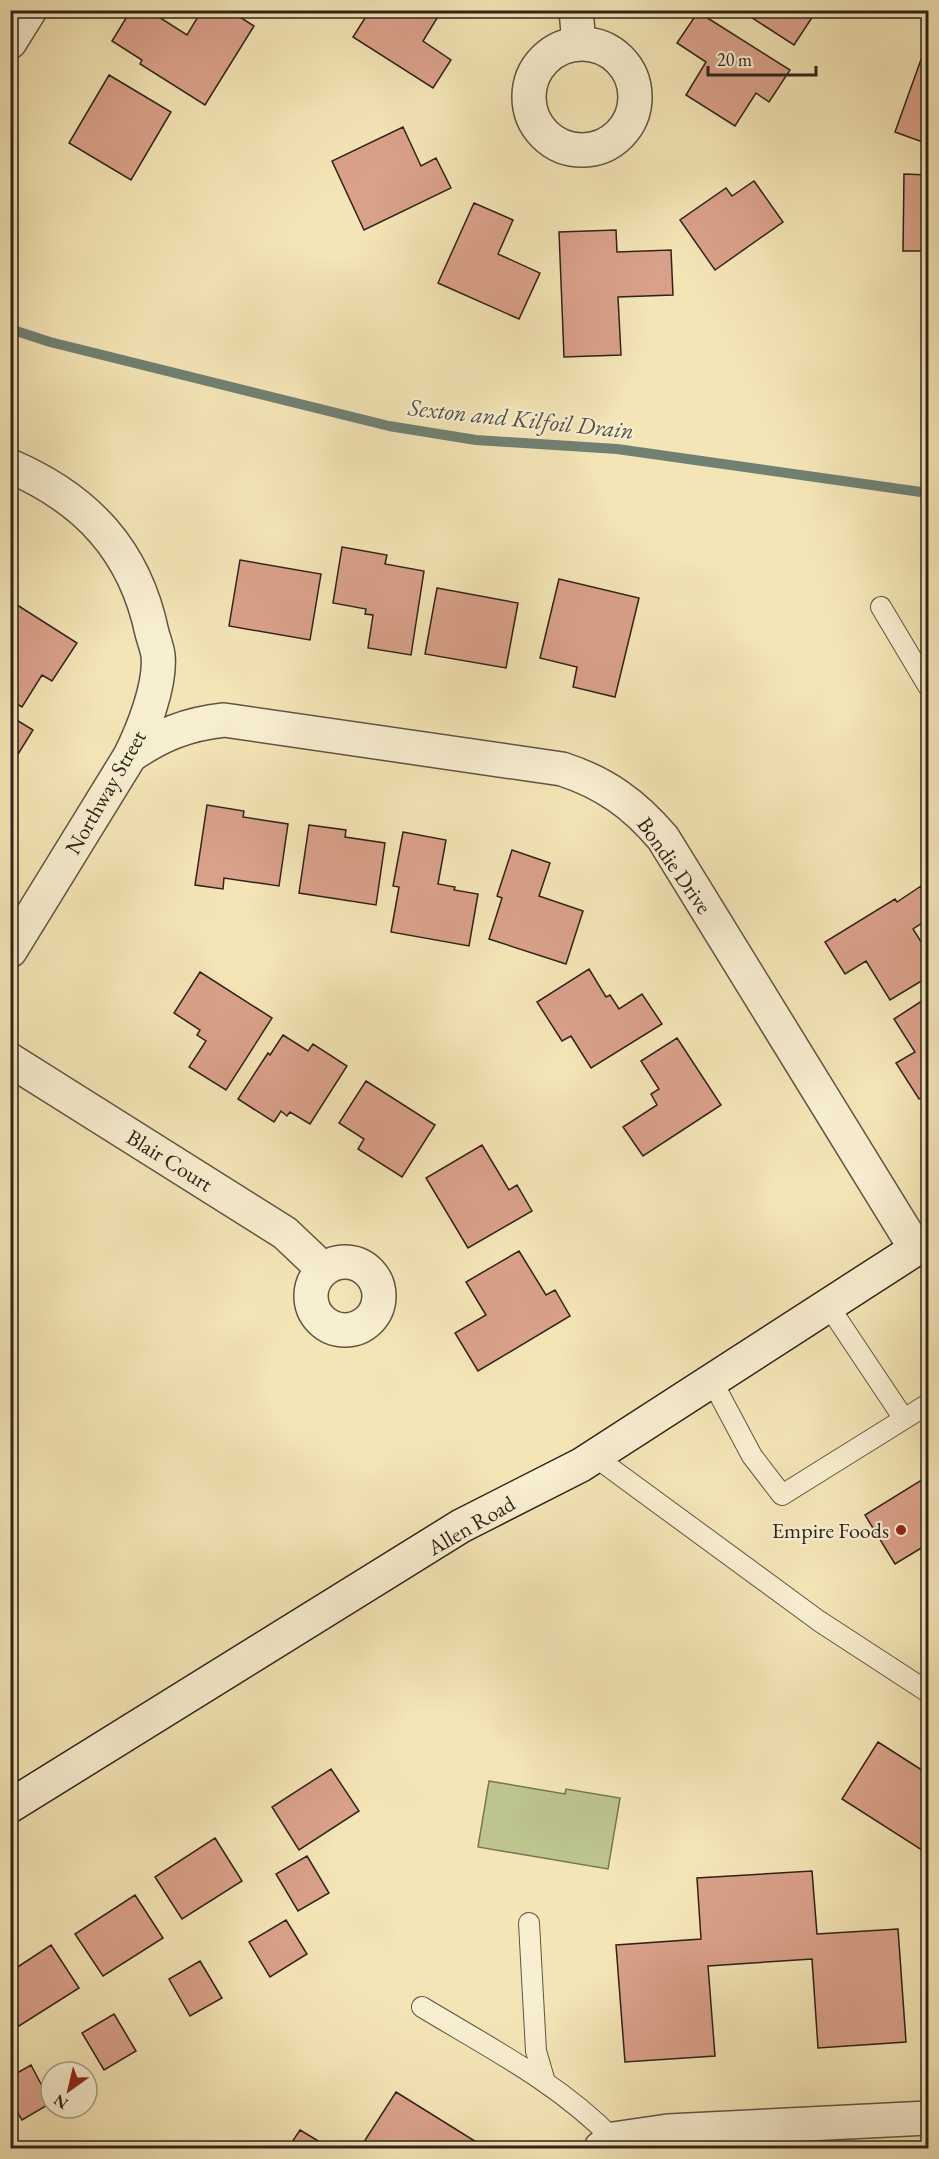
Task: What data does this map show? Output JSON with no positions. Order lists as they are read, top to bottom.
{
  "streets": {
    "street": [
      "Northway Street",
      "Bondie Drive",
      "Blair Court",
      "Allen Road"
    ]
  },
  "crossings": [
    ["Northway Street", "Bondie Drive"],
    ["Bondie Drive", "Allen Road"]
  ],
  "water": ["Sexton and Kilfoil Drain"],
  "places": ["Empire Foods"],
  "scale_bar": "20 m",
  "north": "bottom left"
}
